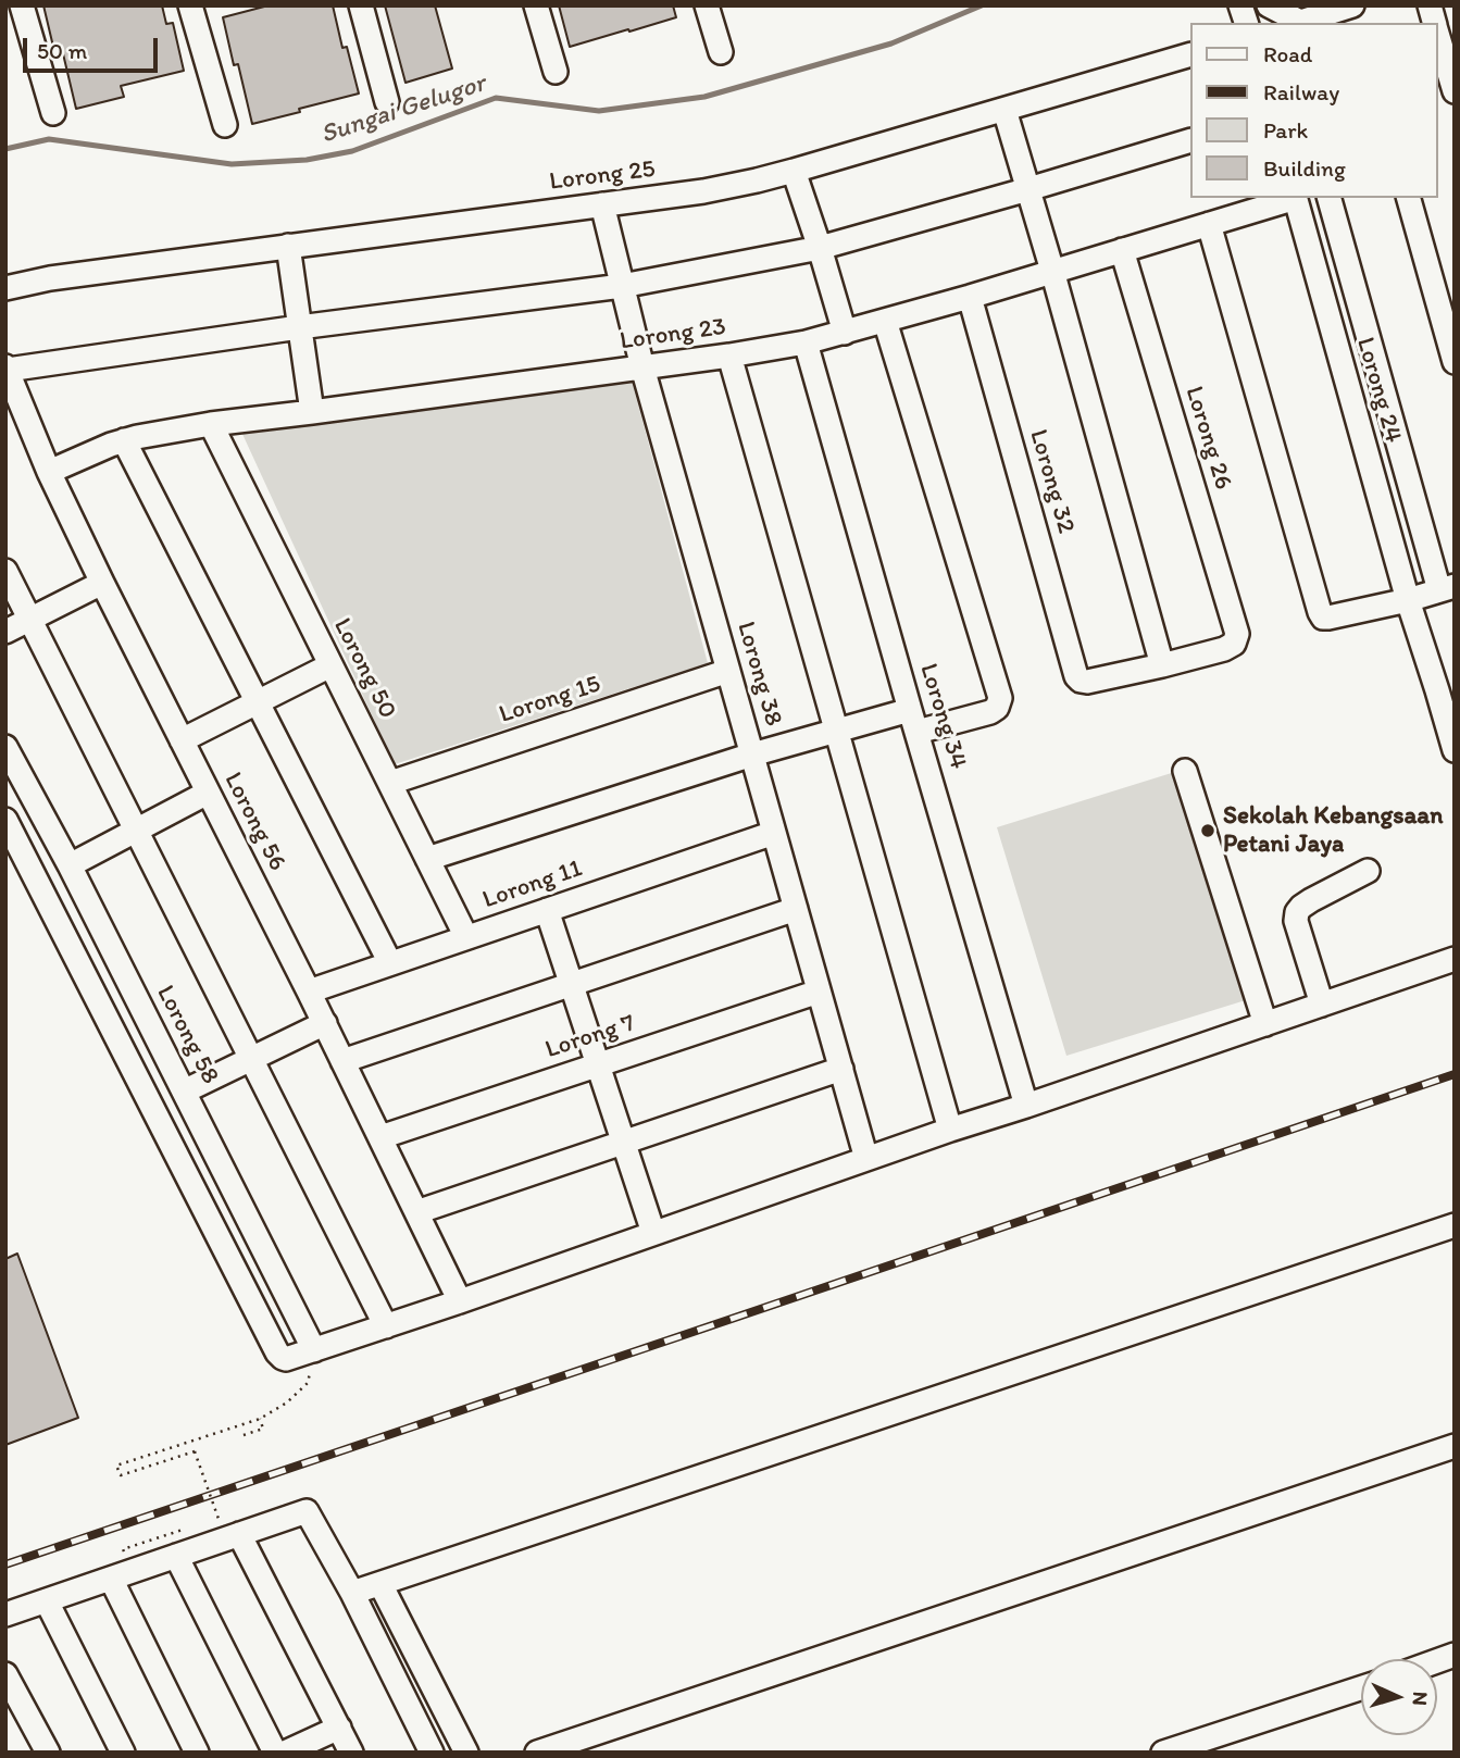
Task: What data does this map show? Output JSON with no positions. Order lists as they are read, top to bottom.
{
  "streets": {
    "street": [
      "Lorong 25",
      "Lorong 23",
      "Lorong 24",
      "Lorong 26",
      "Lorong 32",
      "Lorong 50",
      "Lorong 38",
      "Lorong 15",
      "Lorong 34",
      "Lorong 56",
      "Lorong 11",
      "Lorong 58",
      "Lorong 7"
    ]
  },
  "crossings": [
    ["Lorong 25", "Lorong 38"],
    ["Lorong 23", "Lorong 26"],
    ["Lorong 23", "Lorong 32"],
    ["Lorong 23", "Lorong 50"],
    ["Lorong 23", "Lorong 38"],
    ["Lorong 23", "Lorong 34"],
    ["Lorong 23", "Lorong 56"],
    ["Lorong 26", "Lorong 32"],
    ["Lorong 50", "Lorong 15"],
    ["Lorong 50", "Lorong 11"],
    ["Lorong 38", "Lorong 15"],
    ["Lorong 38", "Lorong 11"],
    ["Lorong 38", "Lorong 7"],
    ["Lorong 56", "Lorong 11"],
    ["Lorong 56", "Lorong 7"]
  ],
  "water": ["Sungai Gelugor"],
  "places": ["Sekolah Kebangsaan Petani Jaya"],
  "legend": [
    "Road",
    "Railway",
    "Park",
    "Building"
  ],
  "scale_bar": "50 m",
  "north": "right"
}
